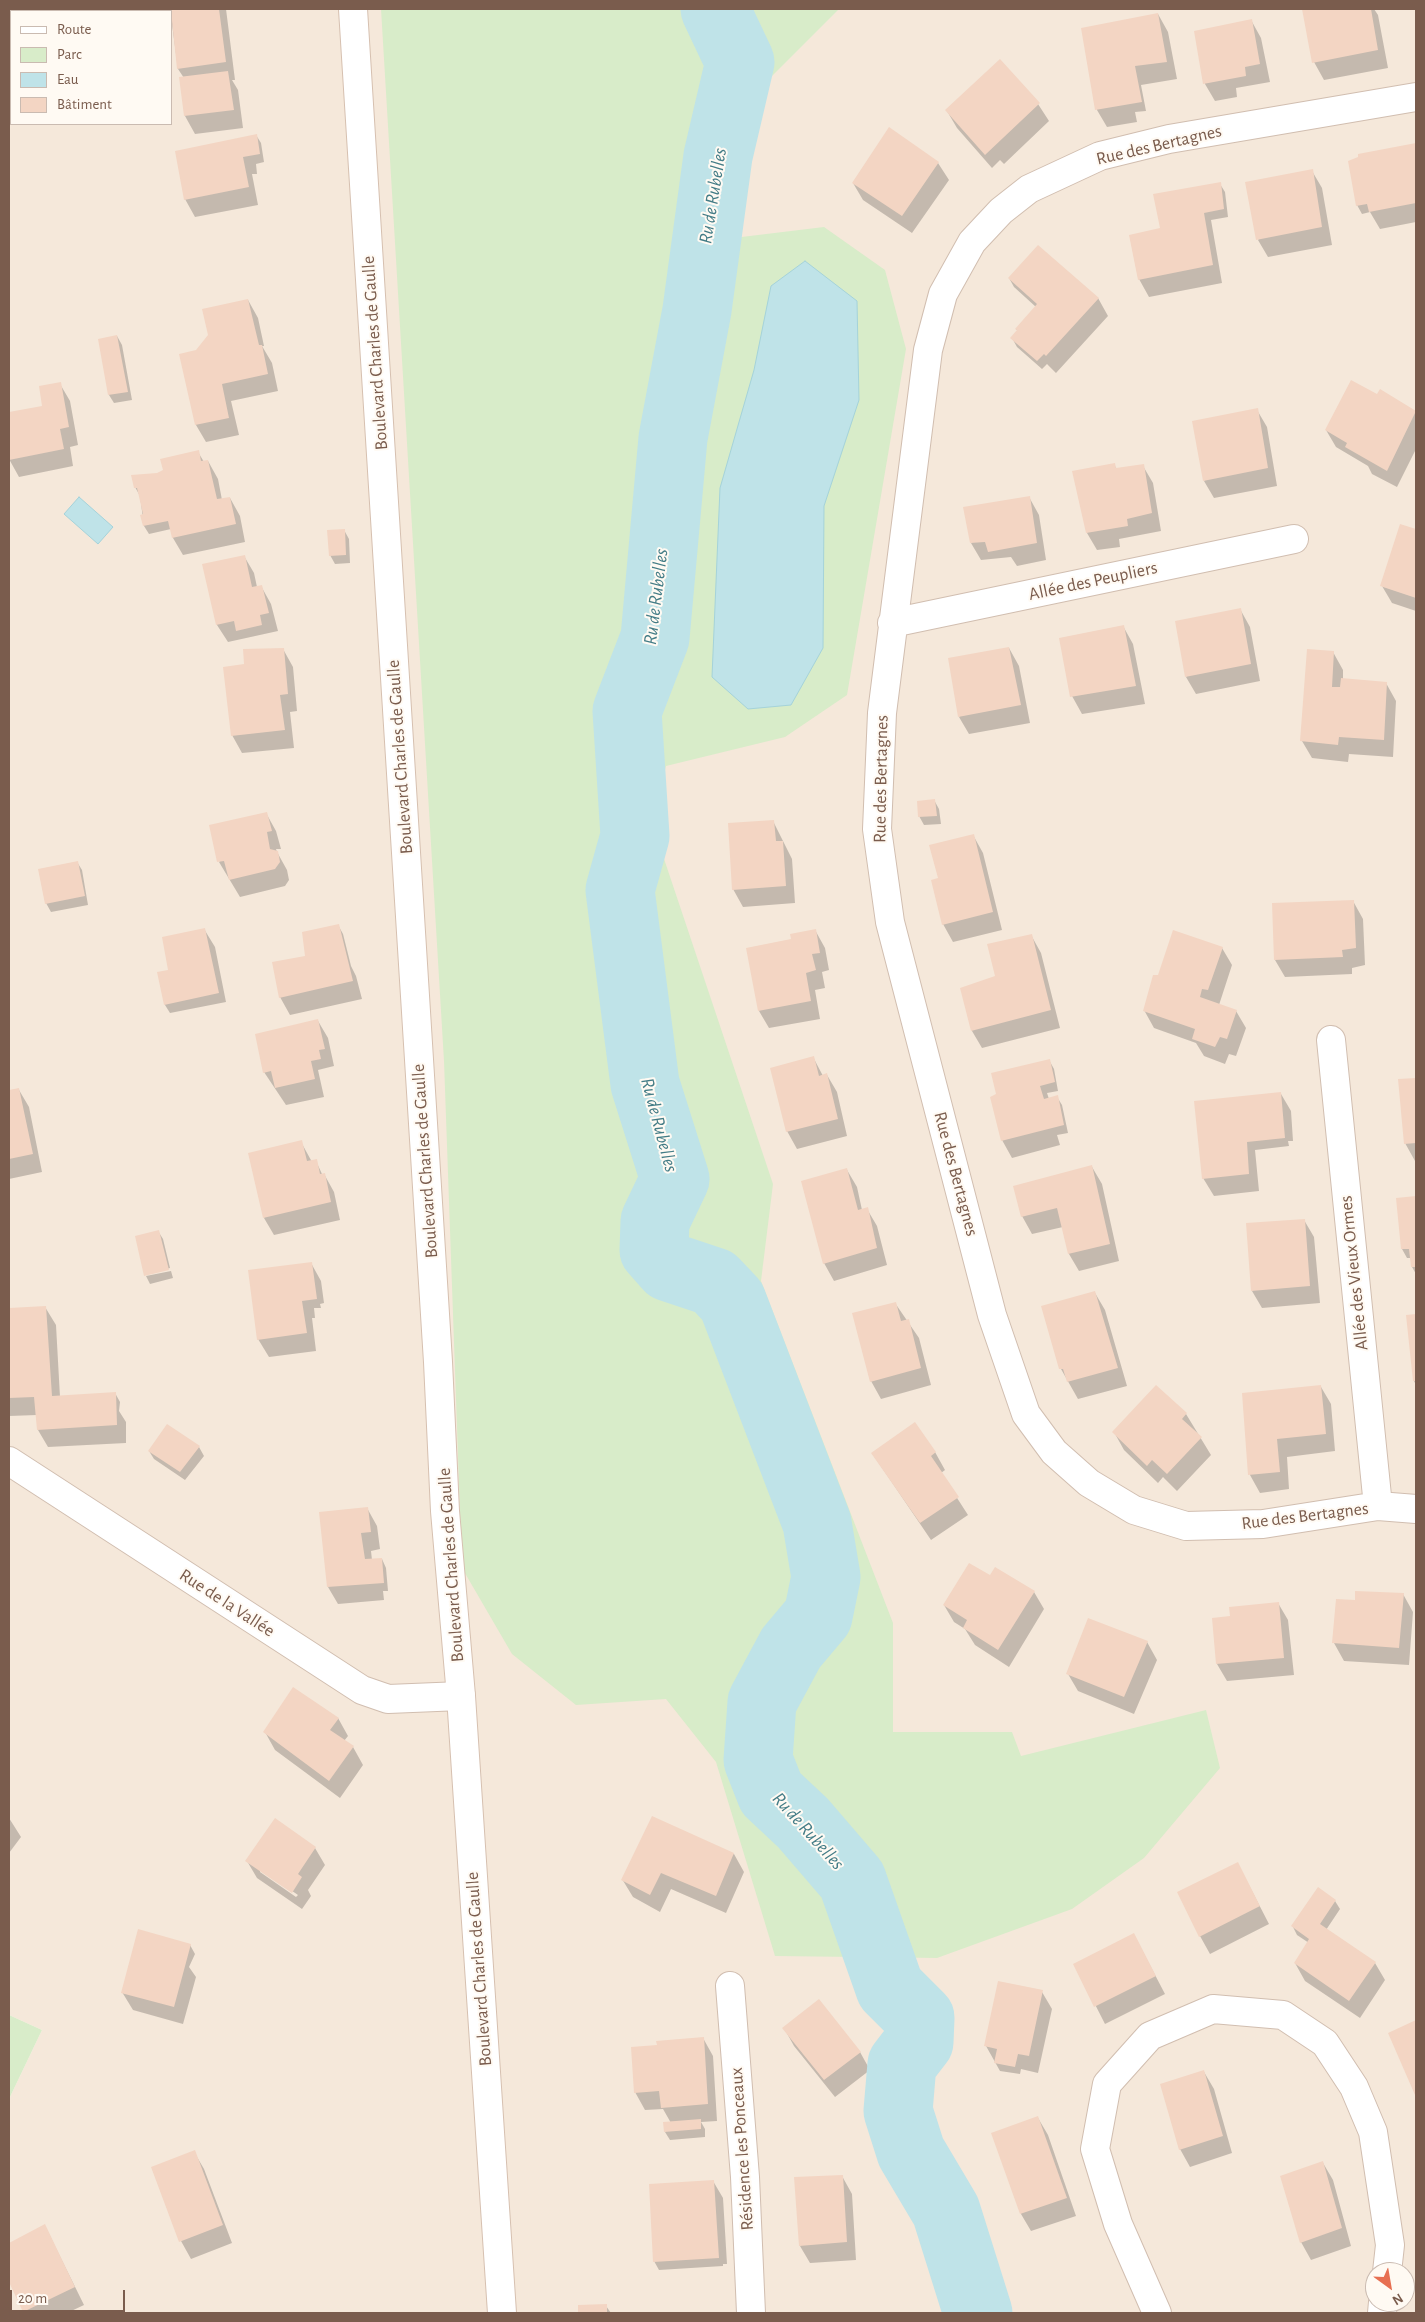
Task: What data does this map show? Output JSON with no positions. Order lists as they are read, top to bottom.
{
  "streets": {
    "street": [
      "Rue des Bertagnes",
      "Boulevard Charles de Gaulle",
      "Allée des Peupliers",
      "Allée des Vieux Ormes",
      "Rue de la Vallée",
      "Résidence les Ponceaux"
    ]
  },
  "crossings": [
    ["Rue des Bertagnes", "Allée des Peupliers"],
    ["Rue des Bertagnes", "Allée des Vieux Ormes"],
    ["Boulevard Charles de Gaulle", "Rue de la Vallée"]
  ],
  "water": ["Ru de Rubelles"],
  "legend": [
    "Route",
    "Parc",
    "Eau",
    "Bâtiment"
  ],
  "scale_bar": "20 m",
  "north": "bottom right"
}
